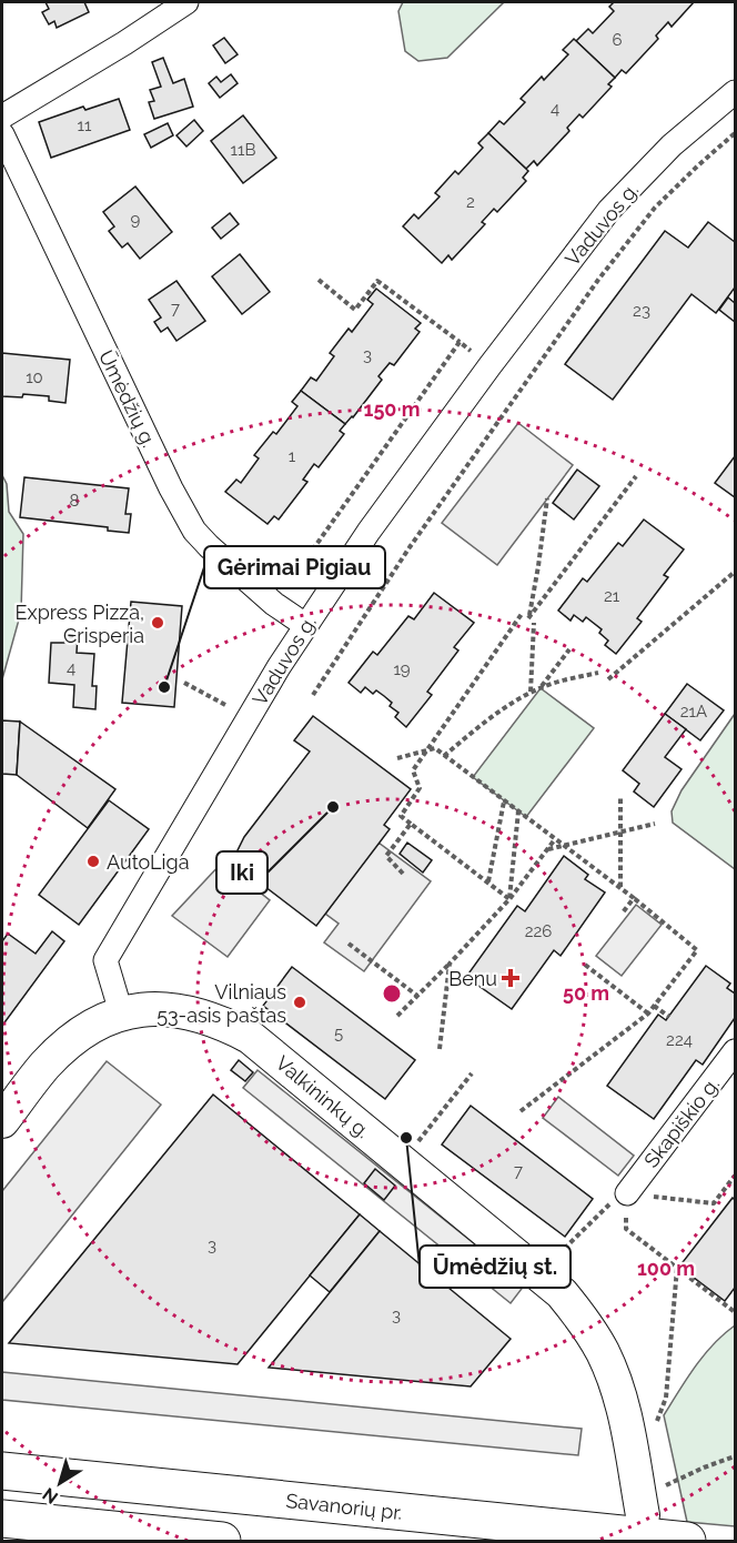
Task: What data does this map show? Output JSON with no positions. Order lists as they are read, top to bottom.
{
  "streets": {
    "highway": ["Savanorių pr."],
    "street": [
      "Vaduvos g.",
      "Ūmėdžių g.",
      "Valkininkų g.",
      "Skapiškio g."
    ]
  },
  "crossings": [
    ["Vaduvos g.", "Ūmėdžių g."],
    ["Vaduvos g.", "Valkininkų g."]
  ],
  "places": {
    "other": [
      "Express Pizza, Crisperia",
      "Gėrimai Pigiau",
      "Iki",
      "AutoLiga",
      "Vilniaus 53-asis paštas",
      "Ūmėdžių st."
    ],
    "health": ["Benu"]
  },
  "house_numbers": [
    "6",
    "4",
    "11",
    "11B",
    "2",
    "9",
    "7",
    "23",
    "3",
    "10",
    "1",
    "8",
    "21",
    "4",
    "19",
    "21A",
    "226",
    "5",
    "224",
    "7",
    "3",
    "3"
  ],
  "north": "bottom left",
  "rings": ["150 m", "50 m", "100 m"]
}
